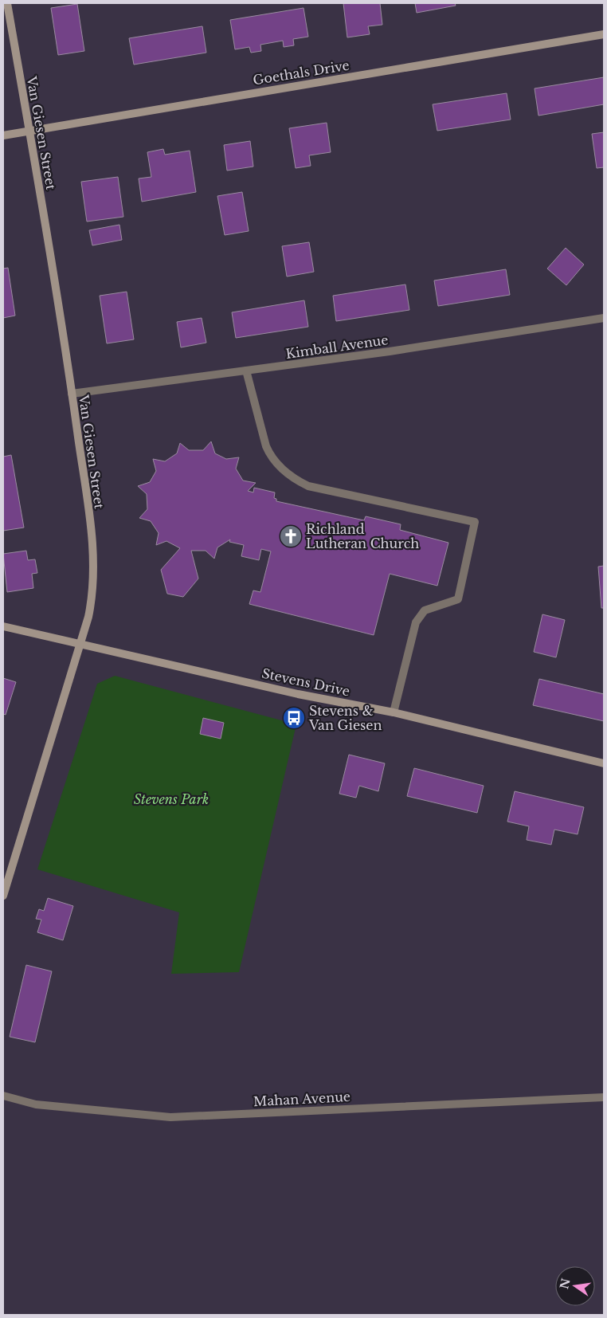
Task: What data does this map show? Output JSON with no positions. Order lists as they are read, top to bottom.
{
  "streets": {
    "main road": ["Goethals Drive", "Van Giesen Street", "Stevens Drive"],
    "street": ["Kimball Avenue", "Mahan Avenue"]
  },
  "crossings": [
    ["Goethals Drive", "Van Giesen Street"],
    ["Van Giesen Street", "Kimball Avenue"],
    ["Van Giesen Street", "Stevens Drive"]
  ],
  "parks": ["Stevens Park"],
  "places": {
    "church": ["Richland Lutheran Church"],
    "bus stop": ["Stevens & Van Giesen"]
  },
  "north": "left"
}
